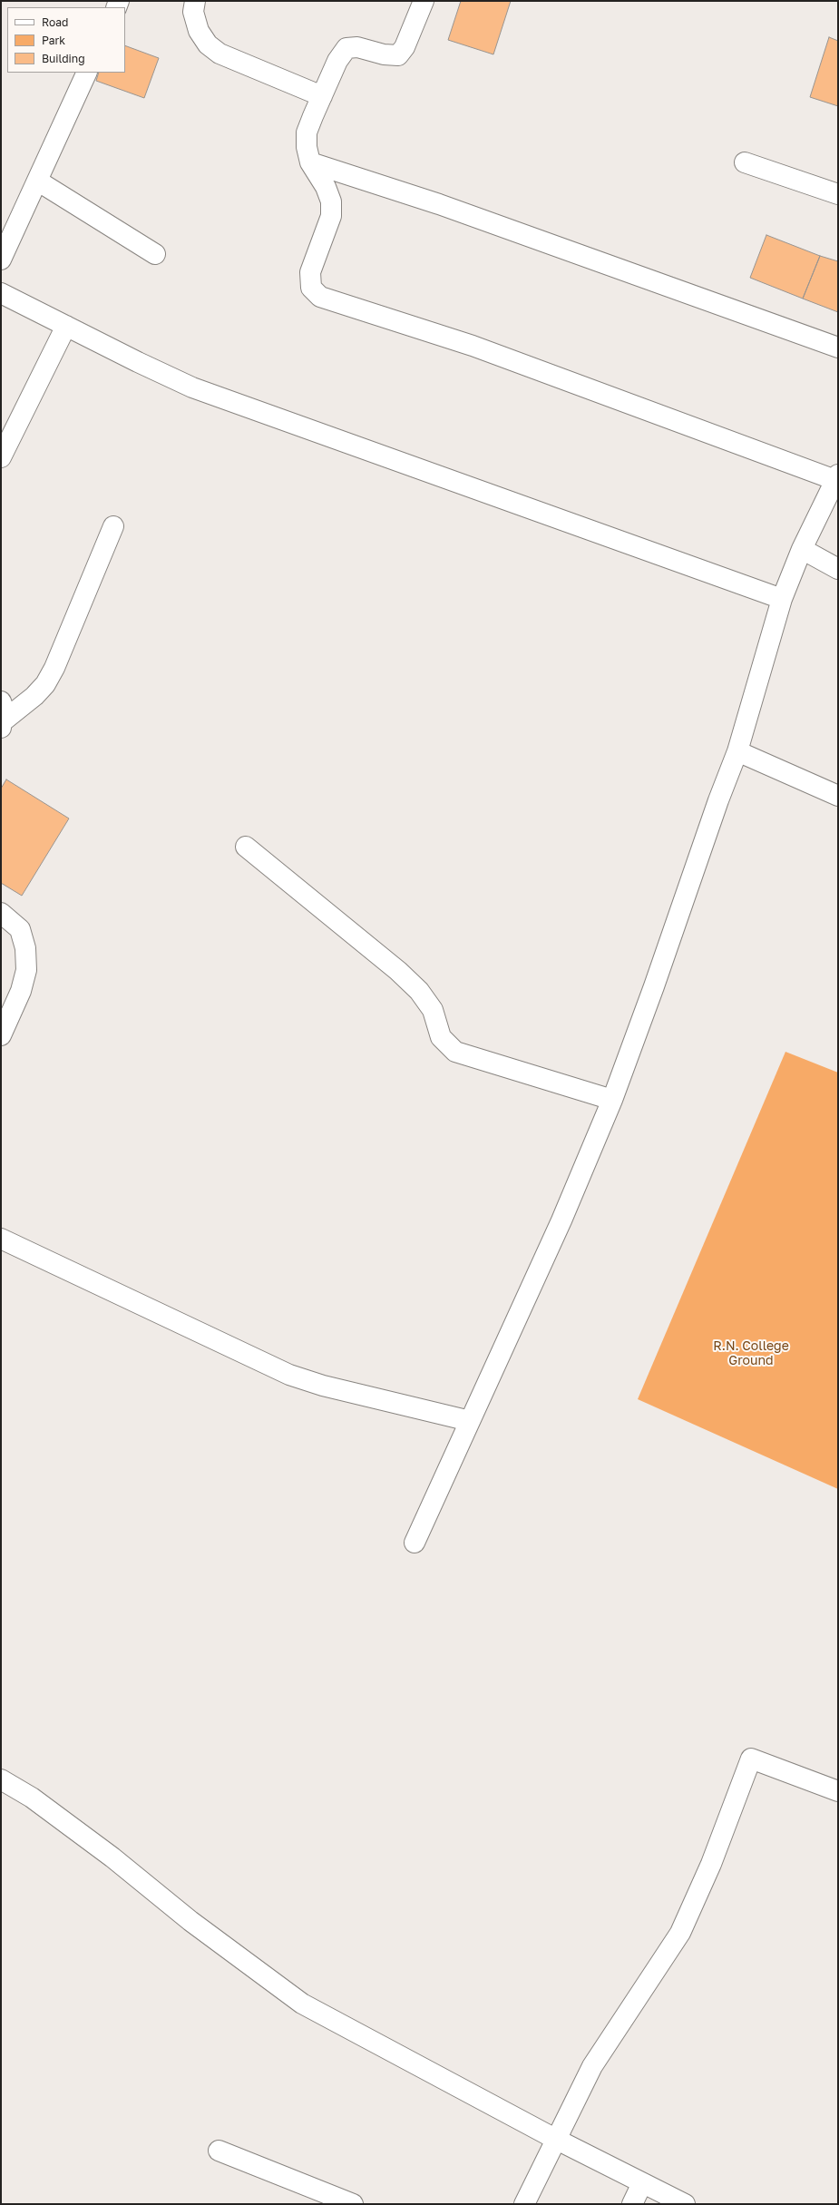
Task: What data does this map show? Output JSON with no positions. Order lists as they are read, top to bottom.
{
  "parks": ["R.N. College Ground"],
  "legend": ["Road", "Park", "Building"]
}
